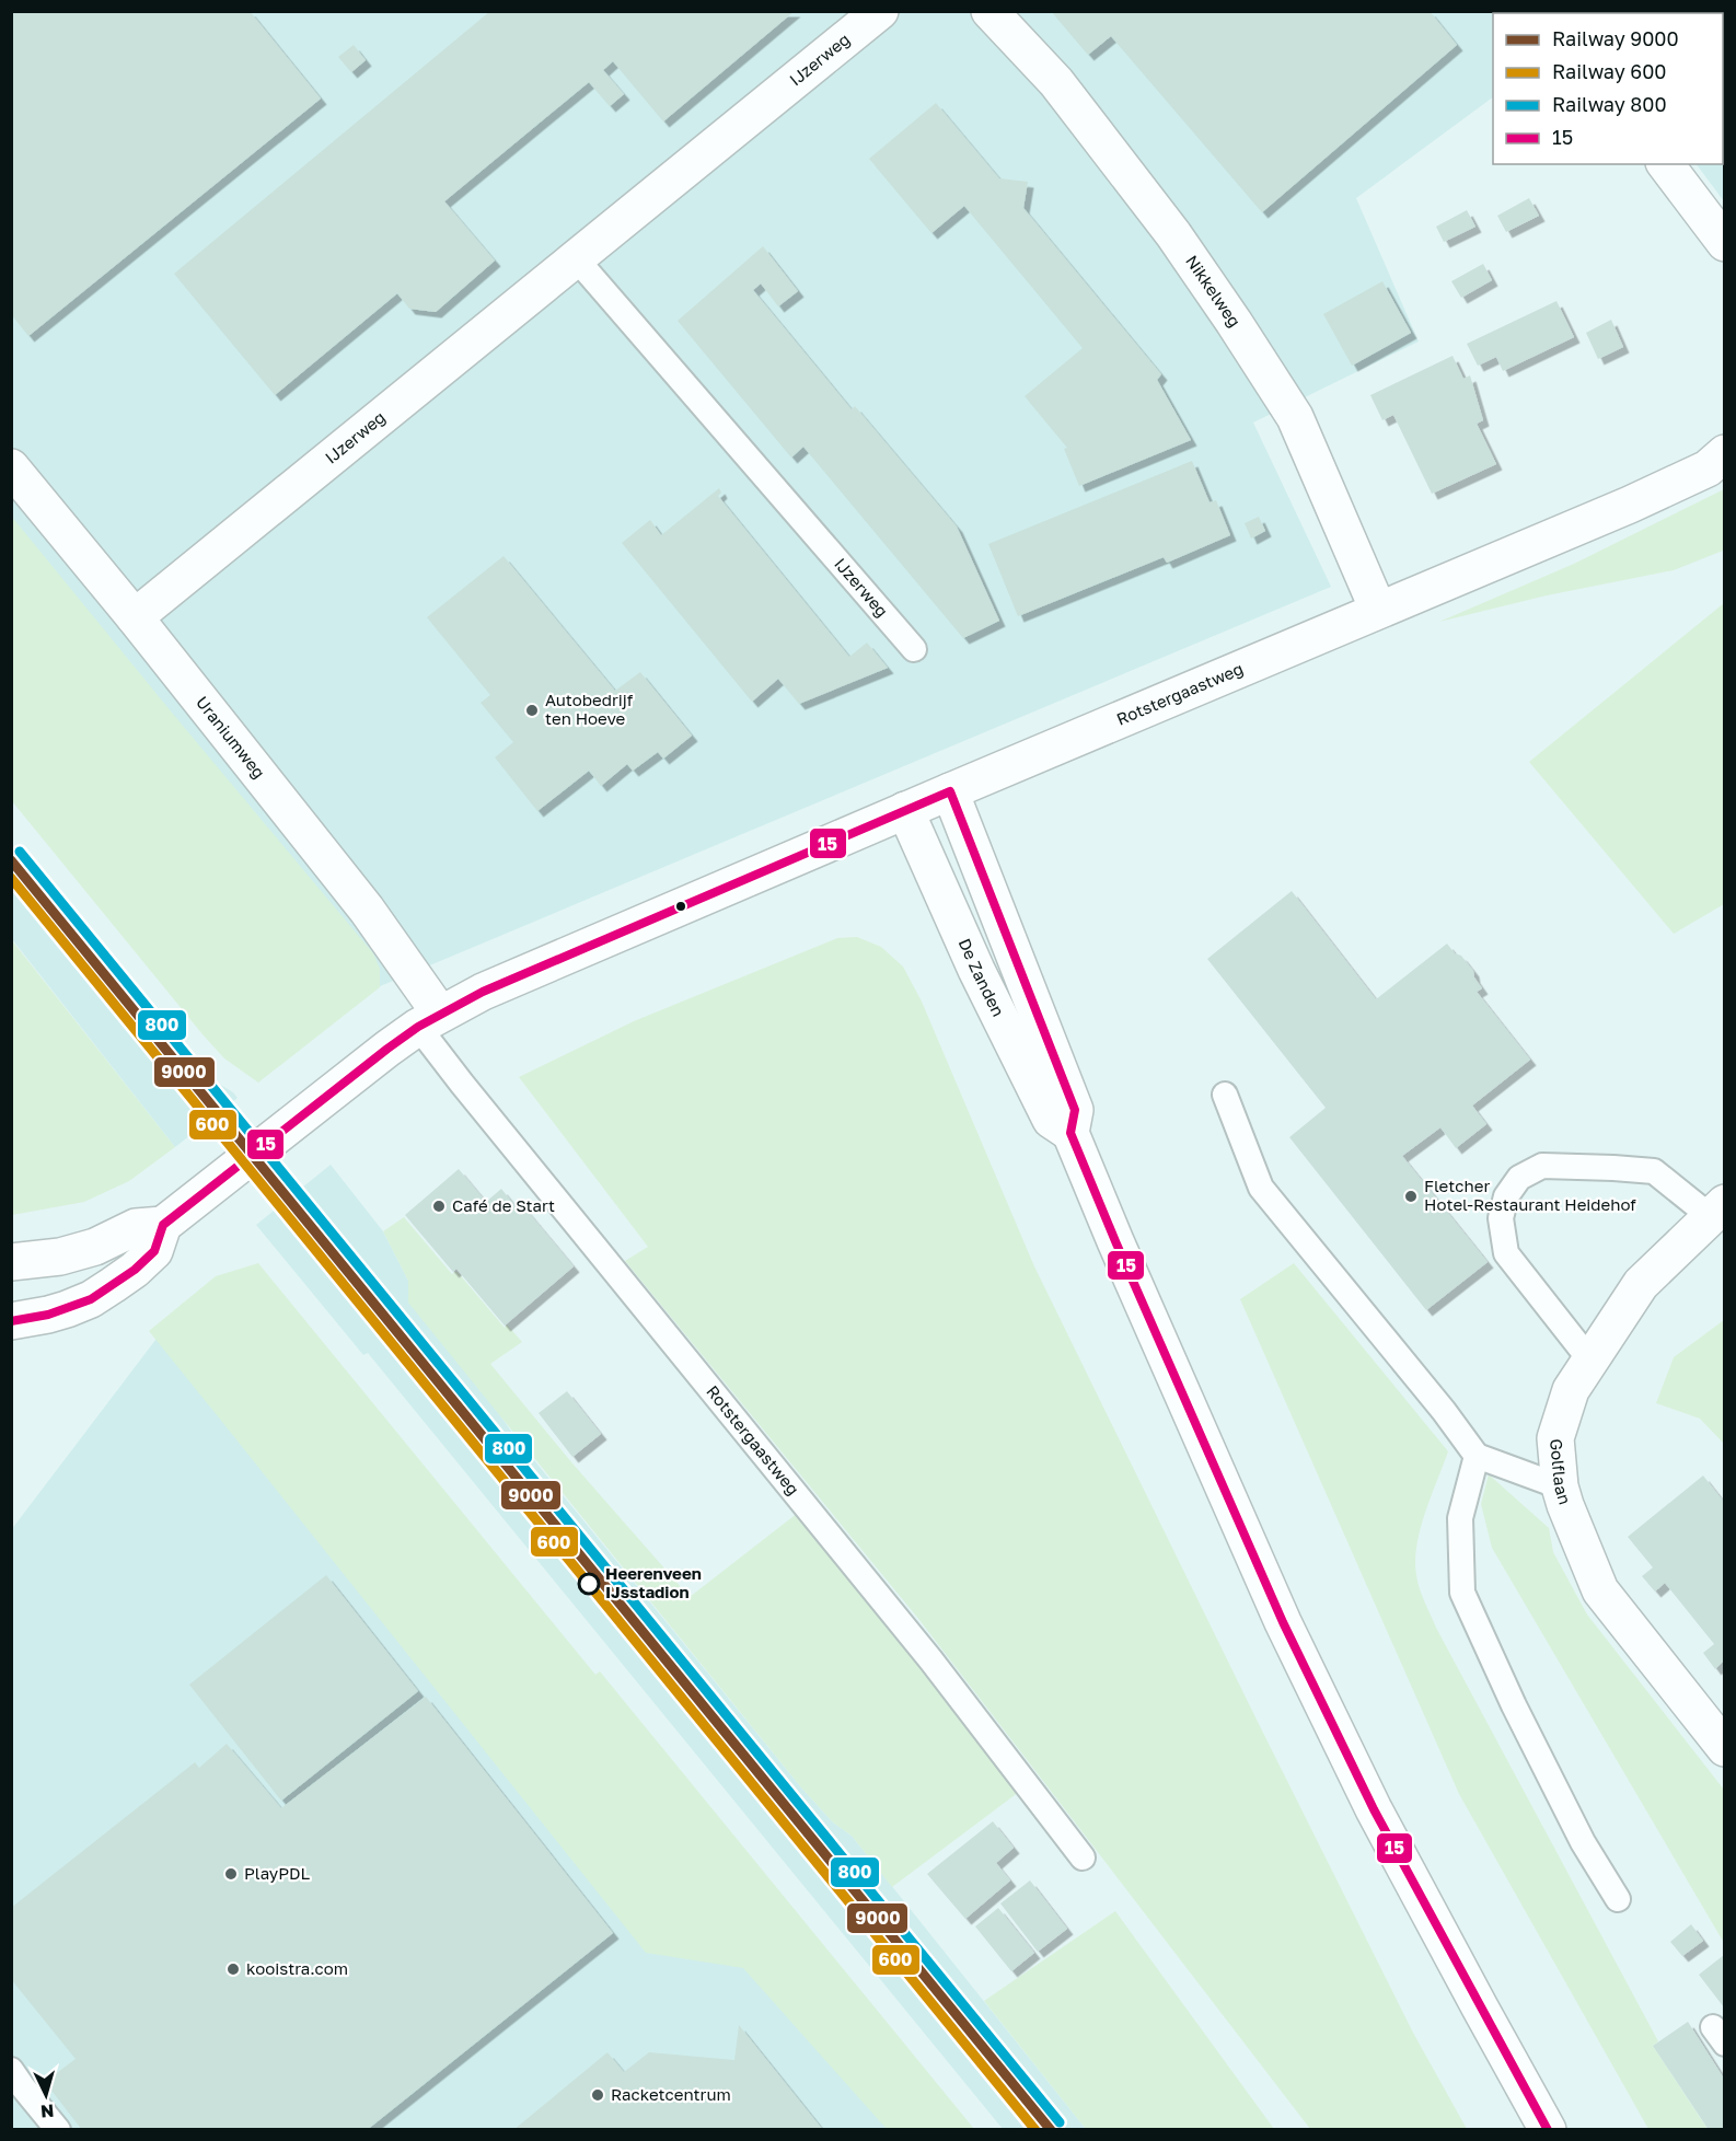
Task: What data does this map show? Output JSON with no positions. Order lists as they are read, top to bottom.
{
  "streets": {
    "street": [
      "IJzerweg",
      "Nikkelweg",
      "Rotstergaastweg",
      "Uraniumweg",
      "De Zanden",
      "Golflaan"
    ]
  },
  "crossings": [
    ["IJzerweg", "Uraniumweg"],
    ["Nikkelweg", "Rotstergaastweg"],
    ["Rotstergaastweg", "Uraniumweg"],
    ["Rotstergaastweg", "De Zanden"]
  ],
  "places": [
    "Autobedrijf ten Hoeve",
    "Fletcher Hotel-Restaurant Heidehof",
    "Café de Start",
    "Heerenveen IJsstadion",
    "PlayPDL",
    "kooistra.com",
    "Racketcentrum"
  ],
  "lines": [
    "transit line 15",
    "rail line 800",
    "rail line 9000",
    "rail line 600"
  ],
  "legend": [
    "Railway 9000",
    "Railway 600",
    "Railway 800",
    "15"
  ],
  "north": "bottom"
}
